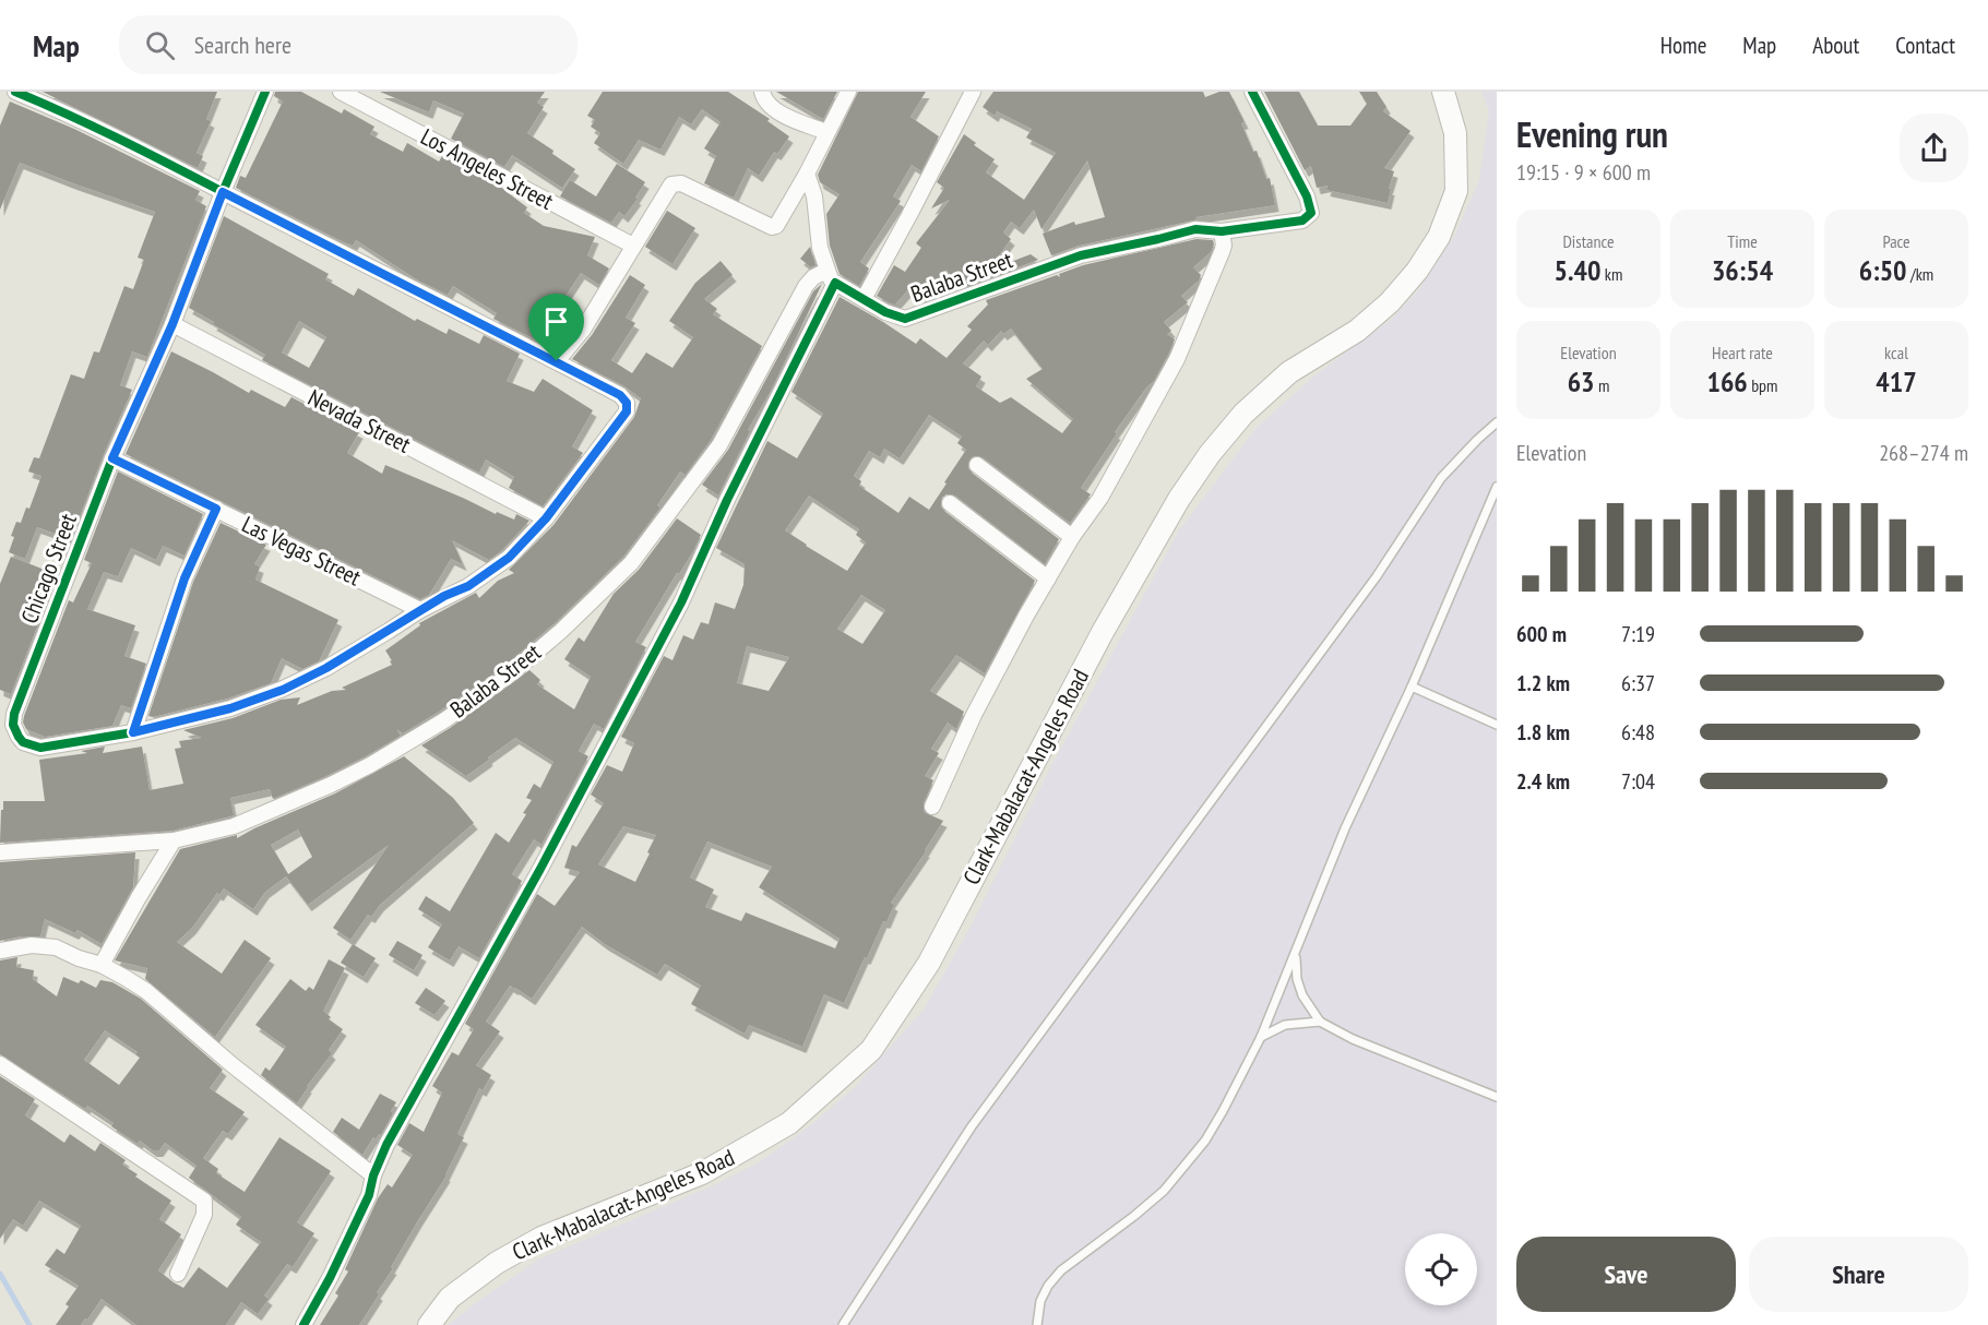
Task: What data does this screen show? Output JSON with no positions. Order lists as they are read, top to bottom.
{
  "streets": {
    "main road": ["Clark-Mabalacat-Angeles Road"],
    "street": [
      "Los Angeles Street",
      "Balaba Street",
      "Nevada Street",
      "Las Vegas Street",
      "Chicago Street"
    ]
  },
  "crossings": [
    ["Nevada Street", "Chicago Street"],
    ["Las Vegas Street", "Chicago Street"]
  ],
  "page": {
    "header": "Map",
    "search": "Search here",
    "nav": [
      "Home",
      "Map",
      "About",
      "Contact"
    ],
    "heading": ["Evening run", "19:15 · 9 × 600 m"],
    "stats": [
      ["Distance", "5.40 km"],
      ["Time", "36:54"],
      ["Pace", "6:50 /km"],
      ["Elevation", "63 m"],
      ["Heart rate", "166 bpm"],
      ["kcal", "417"]
    ],
    "chart": ["Elevation", "268–274 m"],
    "list": [
      {
        "name": "600 m",
        "note": "7:19"
      },
      {
        "name": "1.2 km",
        "note": "6:37"
      },
      {
        "name": "1.8 km",
        "note": "6:48"
      },
      {
        "name": "2.4 km",
        "note": "7:04"
      }
    ],
    "buttons": ["Save", "Share"]
  }
}
